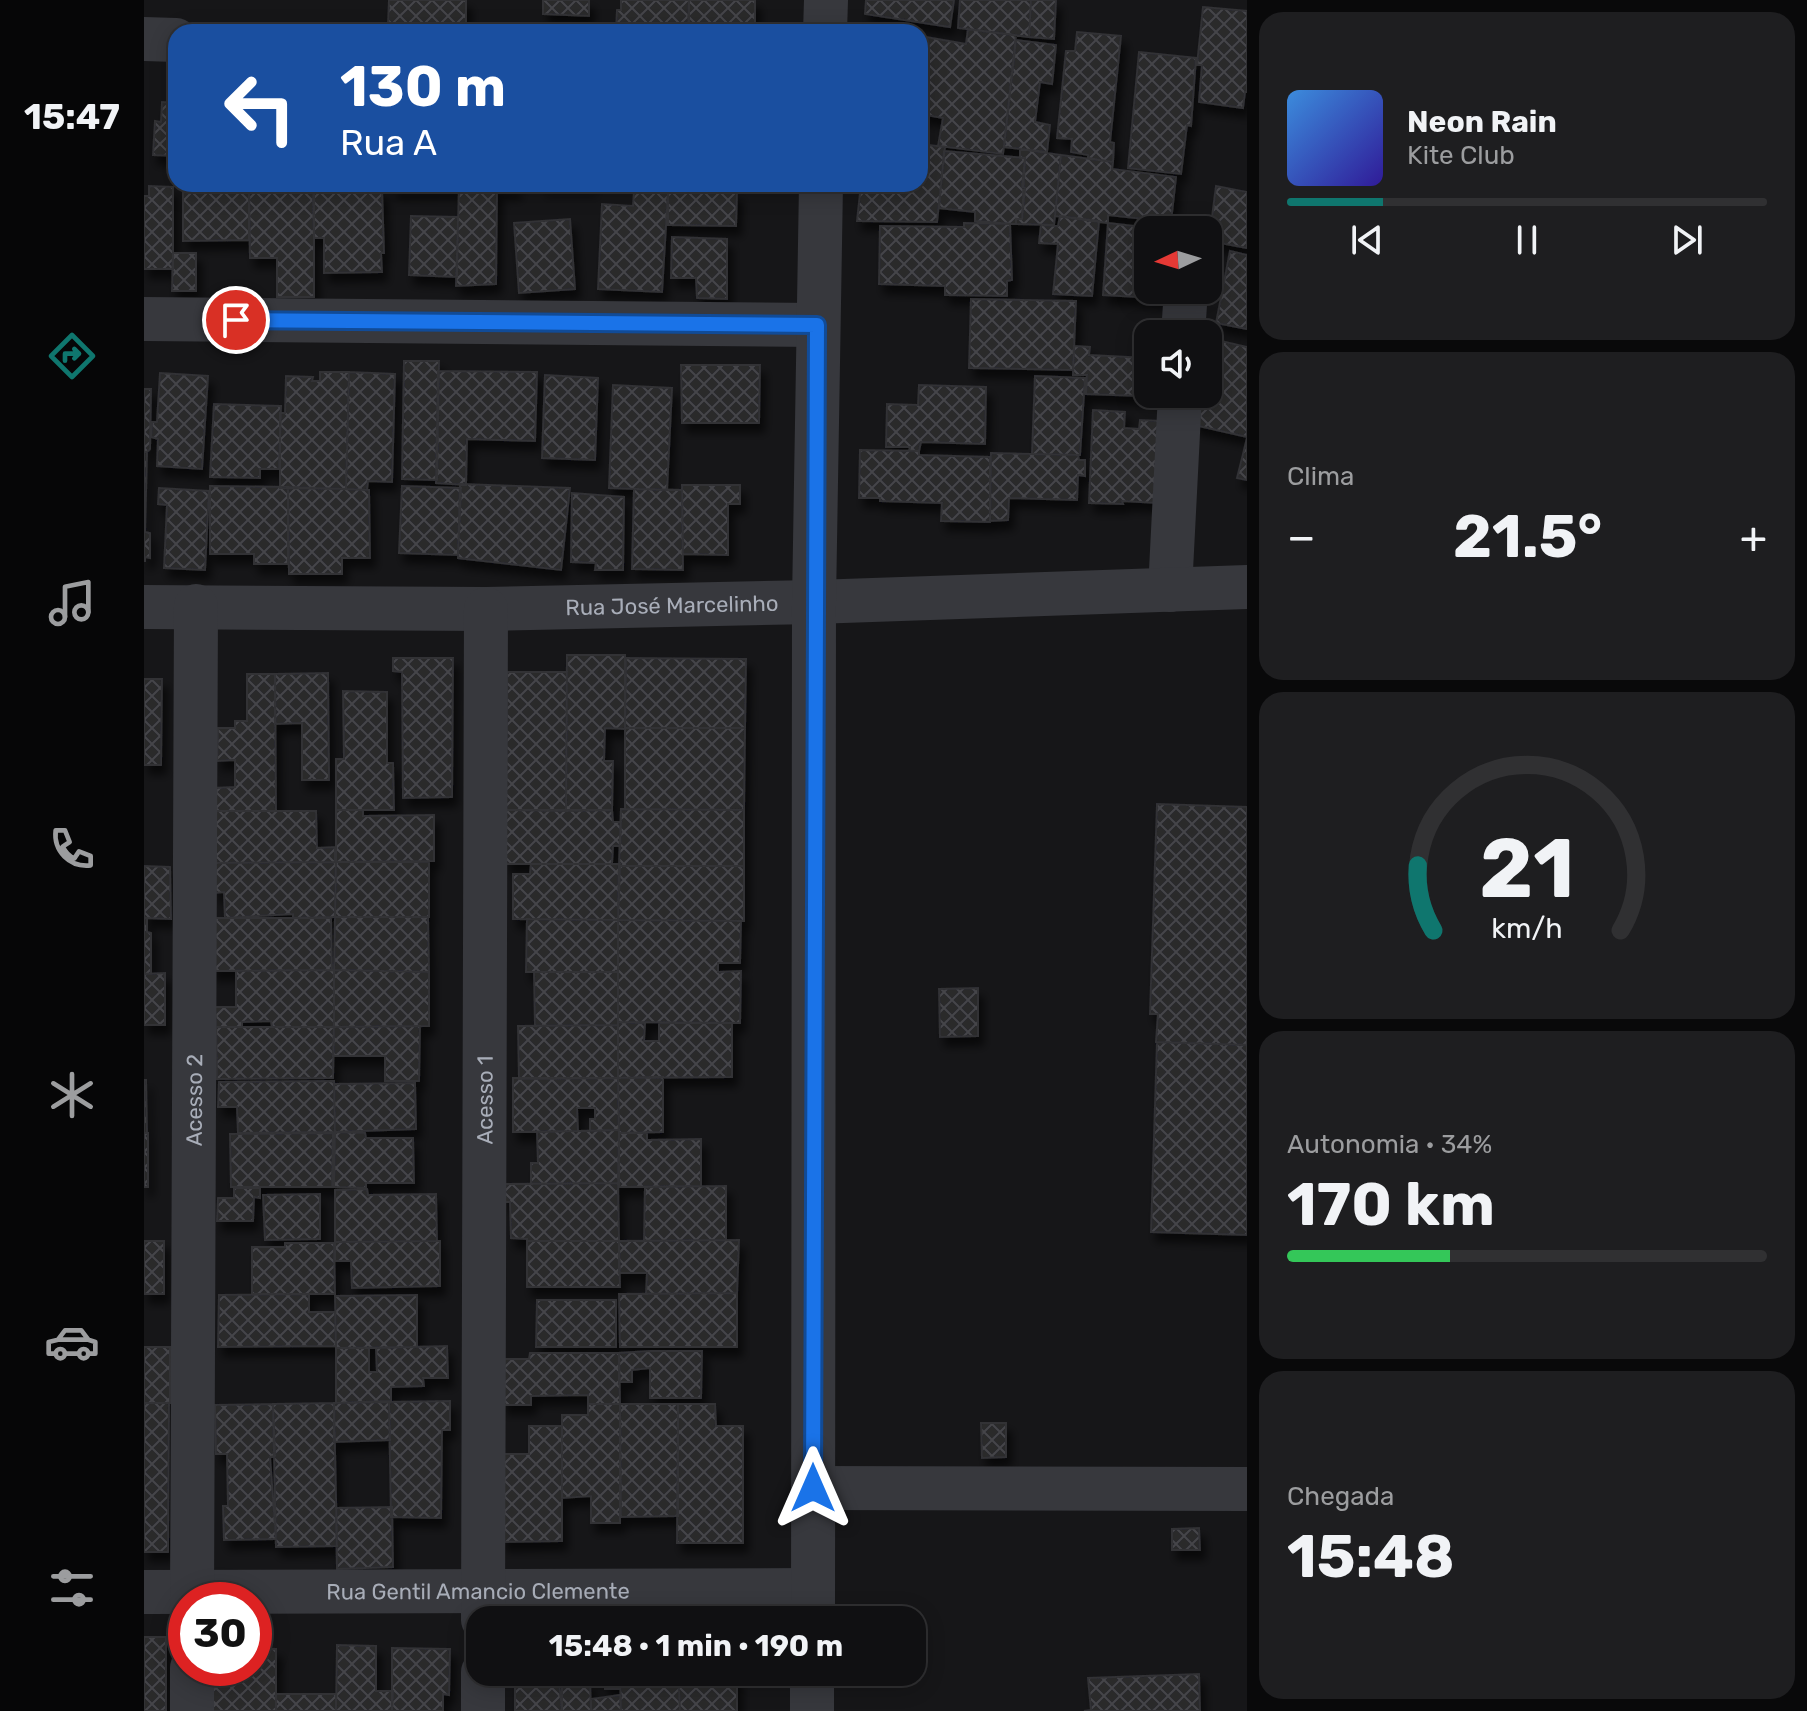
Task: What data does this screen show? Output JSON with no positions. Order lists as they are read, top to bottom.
{
  "streets": {
    "street": [
      "Rua José Marcelinho",
      "Acesso 2",
      "Acesso 1",
      "Rua Gentil Amancio Clemente"
    ]
  },
  "crossings": [
    ["Rua José Marcelinho", "Acesso 2"],
    ["Rua José Marcelinho", "Acesso 1"],
    ["Acesso 1", "Rua Gentil Amancio Clemente"]
  ],
  "north": "left",
  "page": {
    "tabs": "15:47",
    "turn": ["130 m", "Rua A"],
    "song": ["Neon Rain", "Kite Club"],
    "tile": [
      "Clima",
      ["Autonomia · 34%", "170 km"],
      ["Chegada", "15:48"]
    ],
    "heat": ["−", "21.5°", "+"],
    "limit": "30",
    "trip": "15:48 · 1 min · 190 m",
    "gauge": ["21", "km/h"]
  }
}
